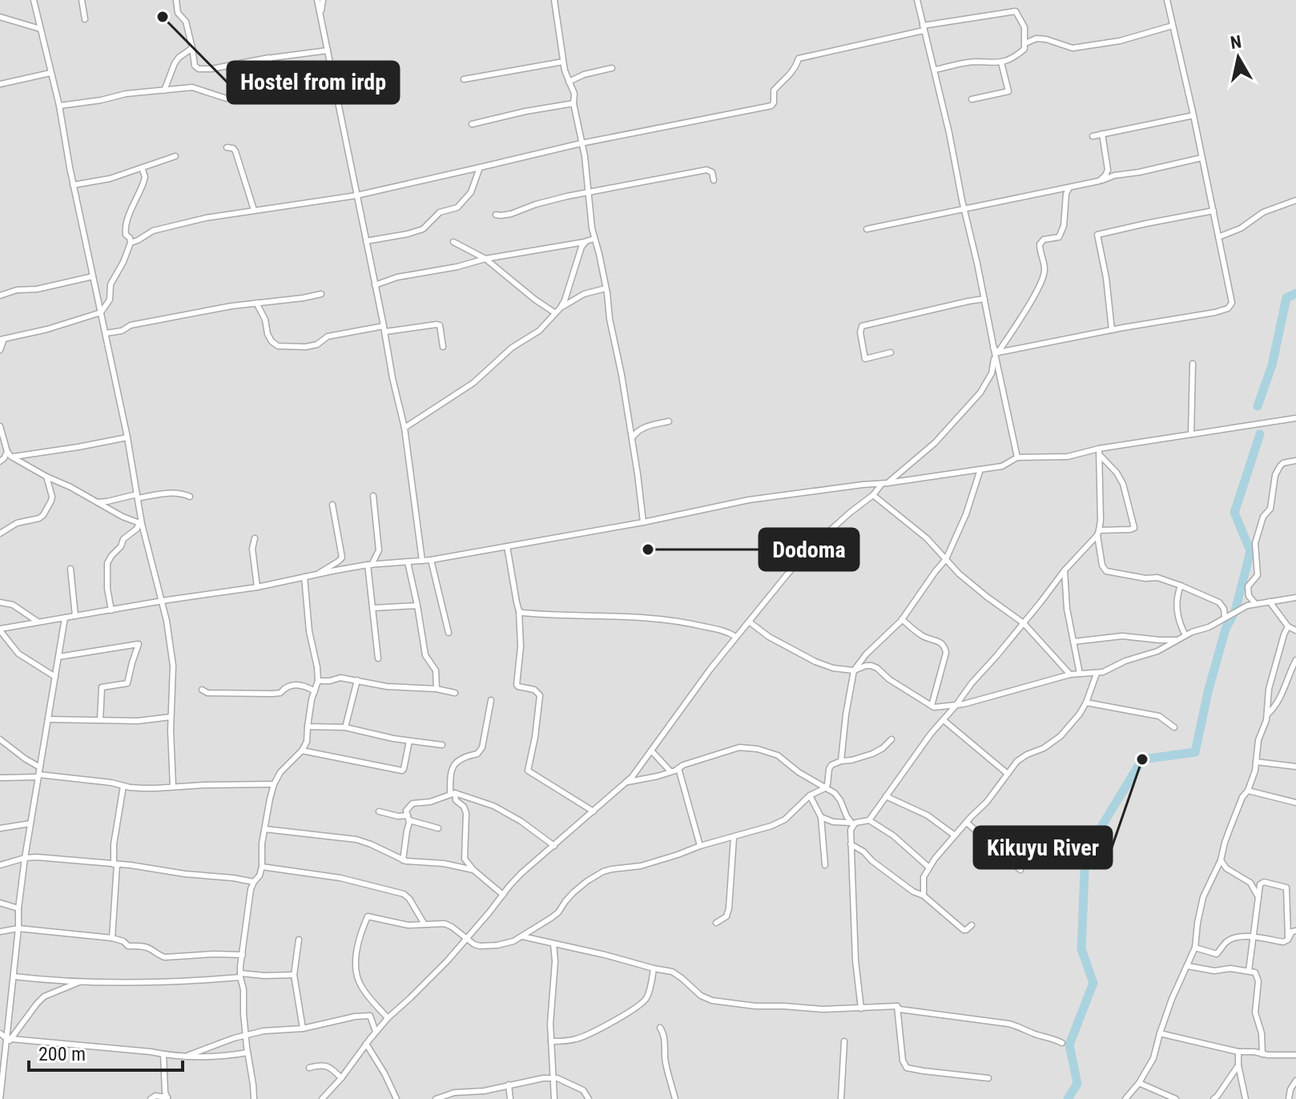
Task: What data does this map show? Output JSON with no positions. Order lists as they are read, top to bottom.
{
  "places": ["Hostel from irdp", "Dodoma", "Kikuyu River"],
  "scale_bar": "200 m",
  "north": "top"
}
